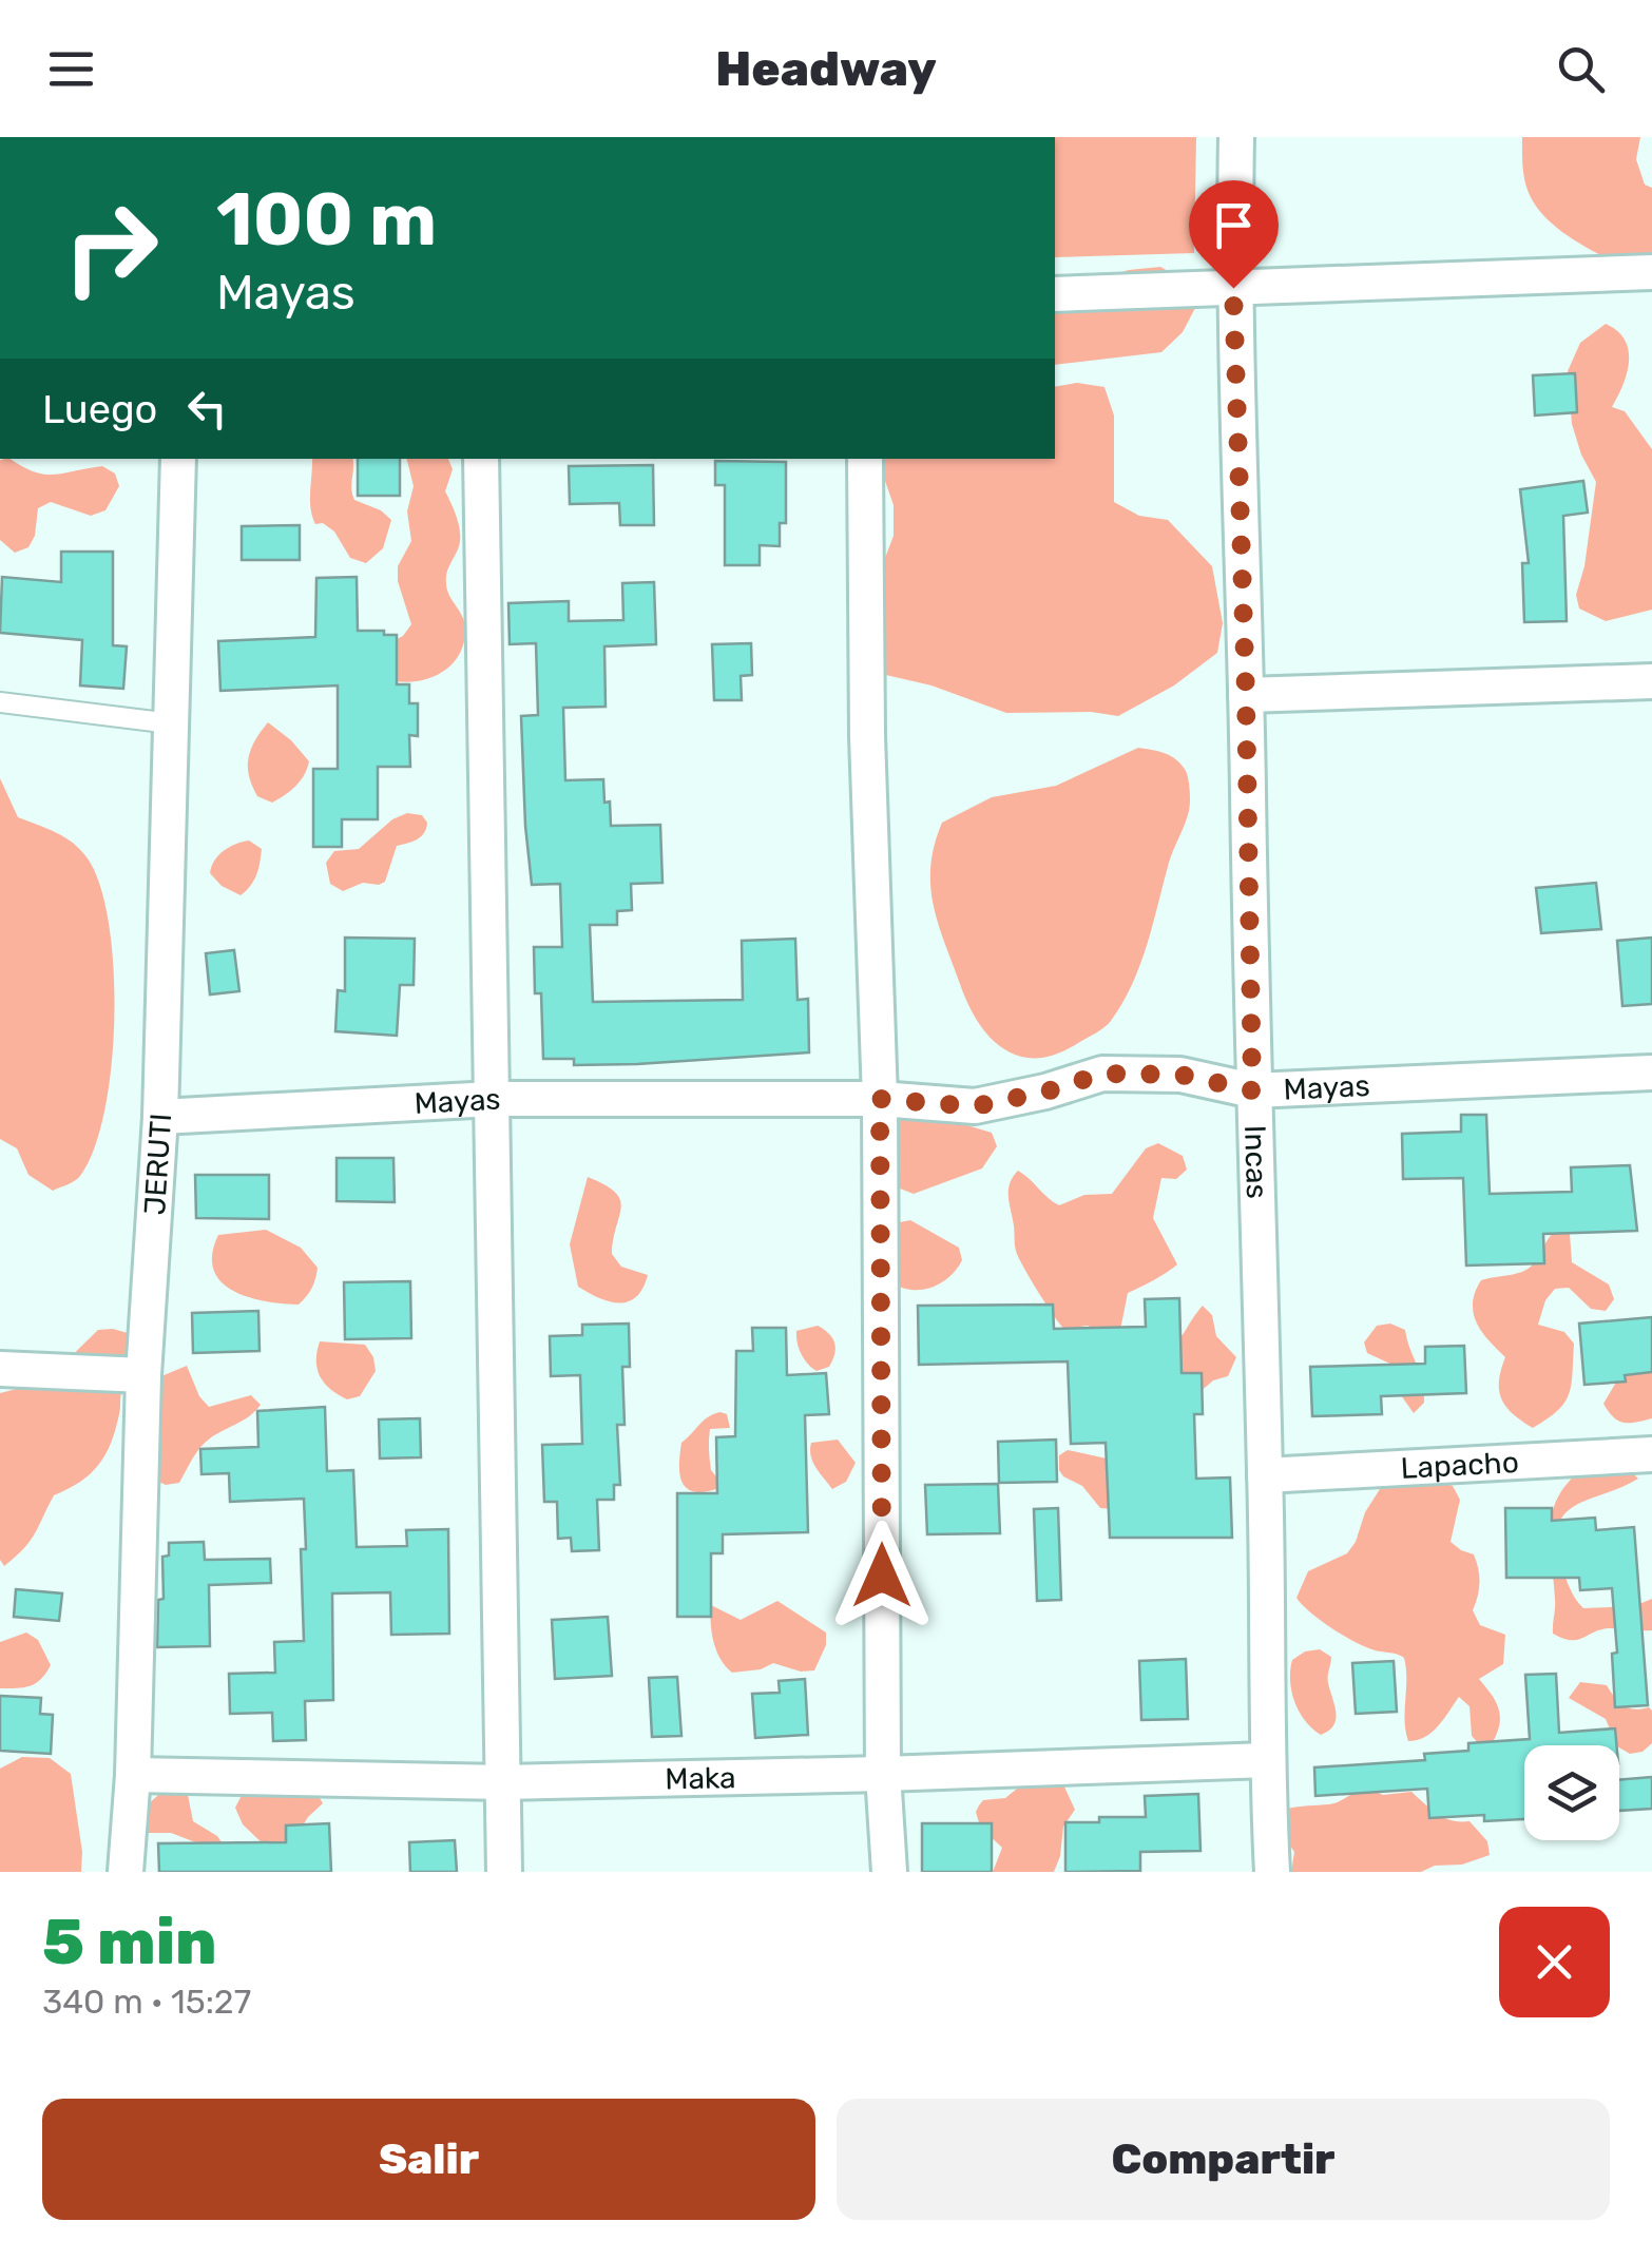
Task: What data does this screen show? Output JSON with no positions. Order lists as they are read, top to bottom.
{
  "streets": {
    "street": [
      "Mayas",
      "Incas",
      "JERUTI",
      "Lapacho",
      "Maka"
    ]
  },
  "crossings": [
    ["Mayas", "Incas"],
    ["Mayas", "JERUTI"],
    ["Incas", "Lapacho"],
    ["Incas", "Maka"],
    ["JERUTI", "Maka"]
  ],
  "page": {
    "header": "Headway",
    "turn": ["100 m", "Mayas"],
    "then": "Luego",
    "heading": ["5 min", "340 m · 15:27"],
    "buttons": ["Salir", "Compartir"]
  }
}
